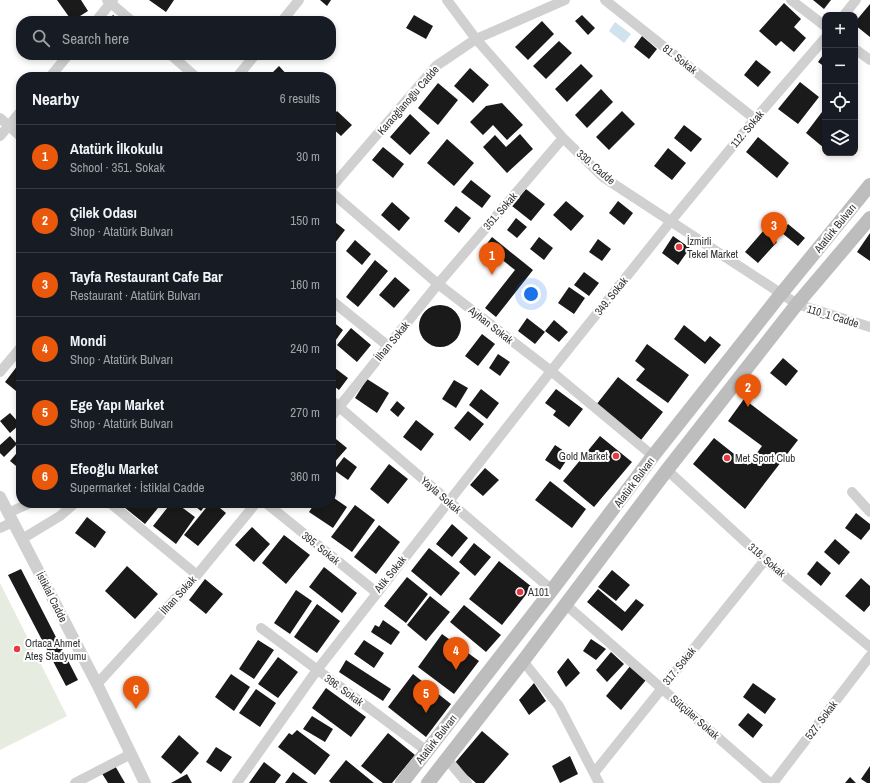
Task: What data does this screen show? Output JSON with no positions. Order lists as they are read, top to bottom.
{
  "streets": {
    "main road": ["Atatürk Bulvarı"],
    "street": [
      "81. Sokak",
      "Karaoğlanoğlu Cadde",
      "112. Sokak",
      "330. Cadde",
      "351. Sokak",
      "349. Sokak",
      "110_1 Cadde",
      "Ayhan Sokak",
      "İlhan Sokak",
      "Yayla Sokak",
      "395. Sokak",
      "318. Sokak",
      "Atik Sokak",
      "İstiklal Cadde",
      "317. Sokak",
      "396. Sokak",
      "Sütçüler Sokak",
      "527. Sokak"
    ]
  },
  "crossings": [
    ["81. Sokak", "112. Sokak"],
    ["Karaoğlanoğlu Cadde", "330. Cadde"],
    ["112. Sokak", "330. Cadde"],
    ["112. Sokak", "349. Sokak"],
    ["330. Cadde", "351. Sokak"],
    ["330. Cadde", "Atatürk Bulvarı"],
    ["330. Cadde", "349. Sokak"],
    ["330. Cadde", "110_1 Cadde"],
    ["351. Sokak", "Ayhan Sokak"],
    ["351. Sokak", "İlhan Sokak"],
    ["Atatürk Bulvarı", "110_1 Cadde"],
    ["Atatürk Bulvarı", "Ayhan Sokak"],
    ["Atatürk Bulvarı", "Yayla Sokak"],
    ["Atatürk Bulvarı", "318. Sokak"],
    ["Atatürk Bulvarı", "396. Sokak"],
    ["Atatürk Bulvarı", "Sütçüler Sokak"],
    ["349. Sokak", "Ayhan Sokak"],
    ["349. Sokak", "Atik Sokak"],
    ["Ayhan Sokak", "İlhan Sokak"],
    ["Ayhan Sokak", "Atik Sokak"],
    ["İlhan Sokak", "Yayla Sokak"],
    ["İlhan Sokak", "İstiklal Cadde"],
    ["Yayla Sokak", "Atik Sokak"],
    ["395. Sokak", "Atik Sokak"],
    ["318. Sokak", "317. Sokak"],
    ["Atik Sokak", "396. Sokak"],
    ["317. Sokak", "Sütçüler Sokak"],
    ["Sütçüler Sokak", "527. Sokak"]
  ],
  "places": [
    "İzmirli Tekel Market",
    "Gold Market",
    "Met Sport Club",
    "A101",
    "Ortaca Ahmet Ateş Stadyumu"
  ],
  "page": {
    "map_buttons": ["+", "−"],
    "search": "Search here",
    "heading": ["Nearby", "6 results"],
    "list": [
      {
        "mark": "1",
        "name": "Atatürk İlkokulu",
        "note": "School · 351. Sokak",
        "value": "30 m"
      },
      {
        "mark": "2",
        "name": "Çilek Odası",
        "note": "Shop · Atatürk Bulvarı",
        "value": "150 m"
      },
      {
        "mark": "3",
        "name": "Tayfa Restaurant Cafe Bar",
        "note": "Restaurant · Atatürk Bulvarı",
        "value": "160 m"
      },
      {
        "mark": "4",
        "name": "Mondi",
        "note": "Shop · Atatürk Bulvarı",
        "value": "240 m"
      },
      {
        "mark": "5",
        "name": "Ege Yapı Market",
        "note": "Shop · Atatürk Bulvarı",
        "value": "270 m"
      },
      {
        "mark": "6",
        "name": "Efeoğlu Market",
        "note": "Supermarket · İstiklal Cadde",
        "value": "360 m"
      }
    ],
    "pins": [
      "3",
      "1",
      "2",
      "4",
      "6",
      "5"
    ]
  }
}
